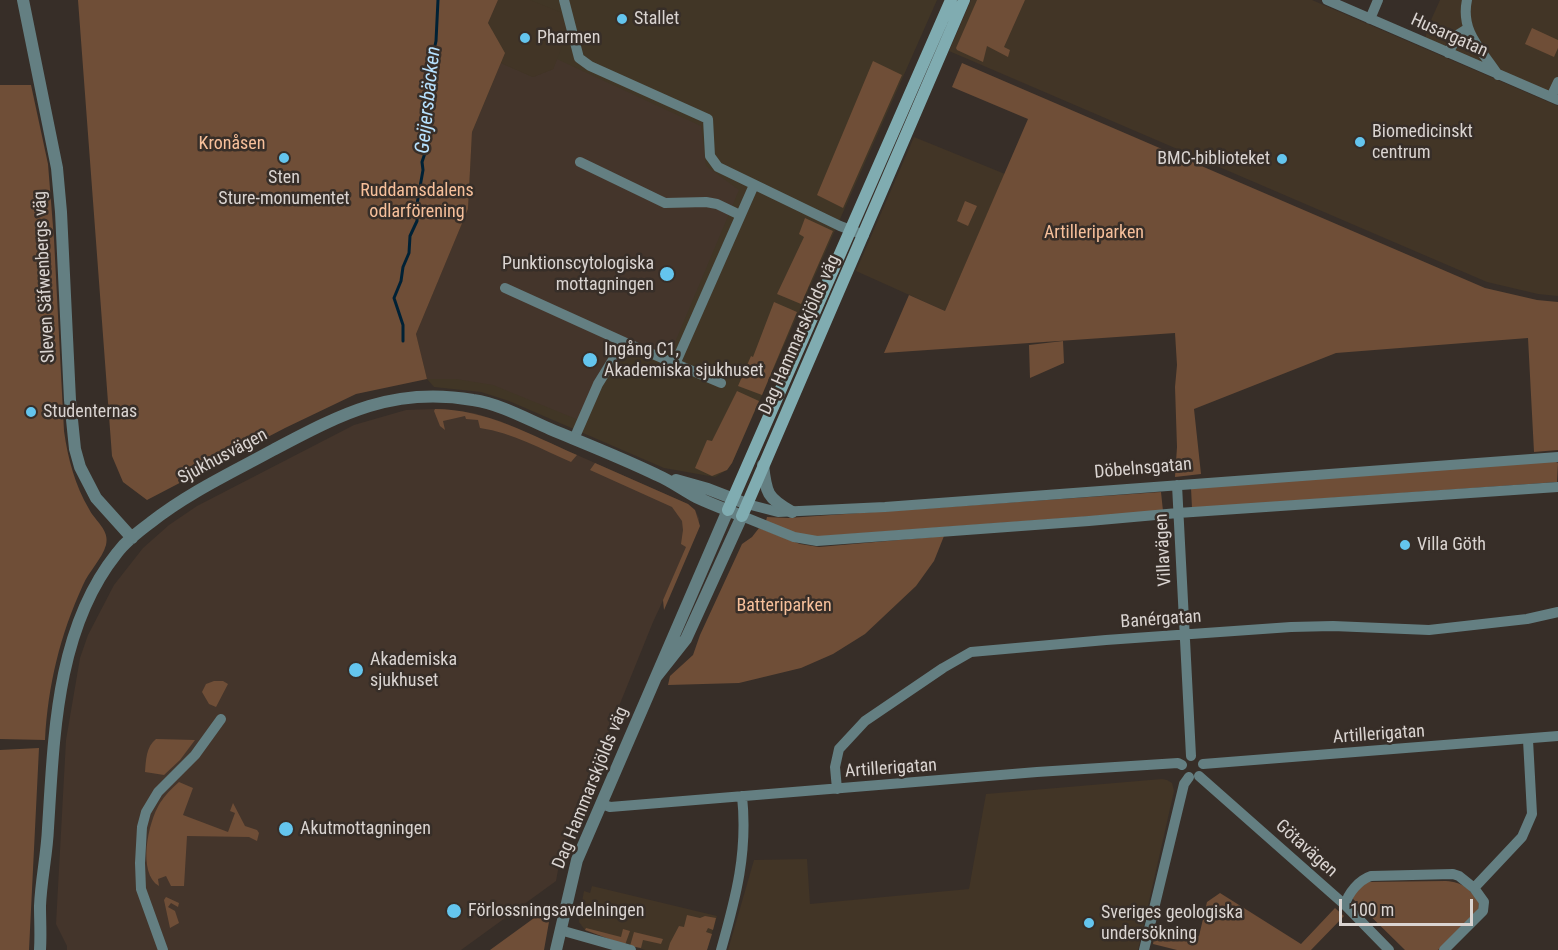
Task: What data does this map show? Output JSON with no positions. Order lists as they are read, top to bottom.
{
  "streets": {
    "main road": ["Dag Hammarskjölds väg"],
    "street": [
      "Husargatan",
      "Sleven Säfwenbergs väg",
      "Sjukhusvägen",
      "Döbelnsgatan",
      "Villavägen",
      "Banérgatan",
      "Artillerigatan",
      "Götavägen"
    ]
  },
  "crossings": [
    ["Sleven Säfwenbergs väg", "Sjukhusvägen"],
    ["Dag Hammarskjölds väg", "Sjukhusvägen"],
    ["Dag Hammarskjölds väg", "Döbelnsgatan"],
    ["Dag Hammarskjölds väg", "Artillerigatan"],
    ["Sjukhusvägen", "Döbelnsgatan"],
    ["Döbelnsgatan", "Villavägen"],
    ["Villavägen", "Banérgatan"],
    ["Villavägen", "Artillerigatan"],
    ["Villavägen", "Götavägen"],
    ["Banérgatan", "Artillerigatan"],
    ["Artillerigatan", "Götavägen"]
  ],
  "water": ["Geijersbäcken"],
  "parks": [
    "Kronåsen",
    "Ruddamsdalens odlarförening",
    "Artilleriparken",
    "Batteriparken"
  ],
  "places": [
    "Stallet",
    "Pharmen",
    "Biomedicinskt centrum",
    "Sten Sture-monumentet",
    "BMC-biblioteket",
    "Punktionscytologiska mottagningen",
    "Ingång C1, Akademiska sjukhuset",
    "Studenternas",
    "Villa Göth",
    "Akademiska sjukhuset",
    "Akutmottagningen",
    "Förlossningsavdelningen",
    "Sveriges geologiska undersökning"
  ],
  "scale_bar": "100 m"
}
